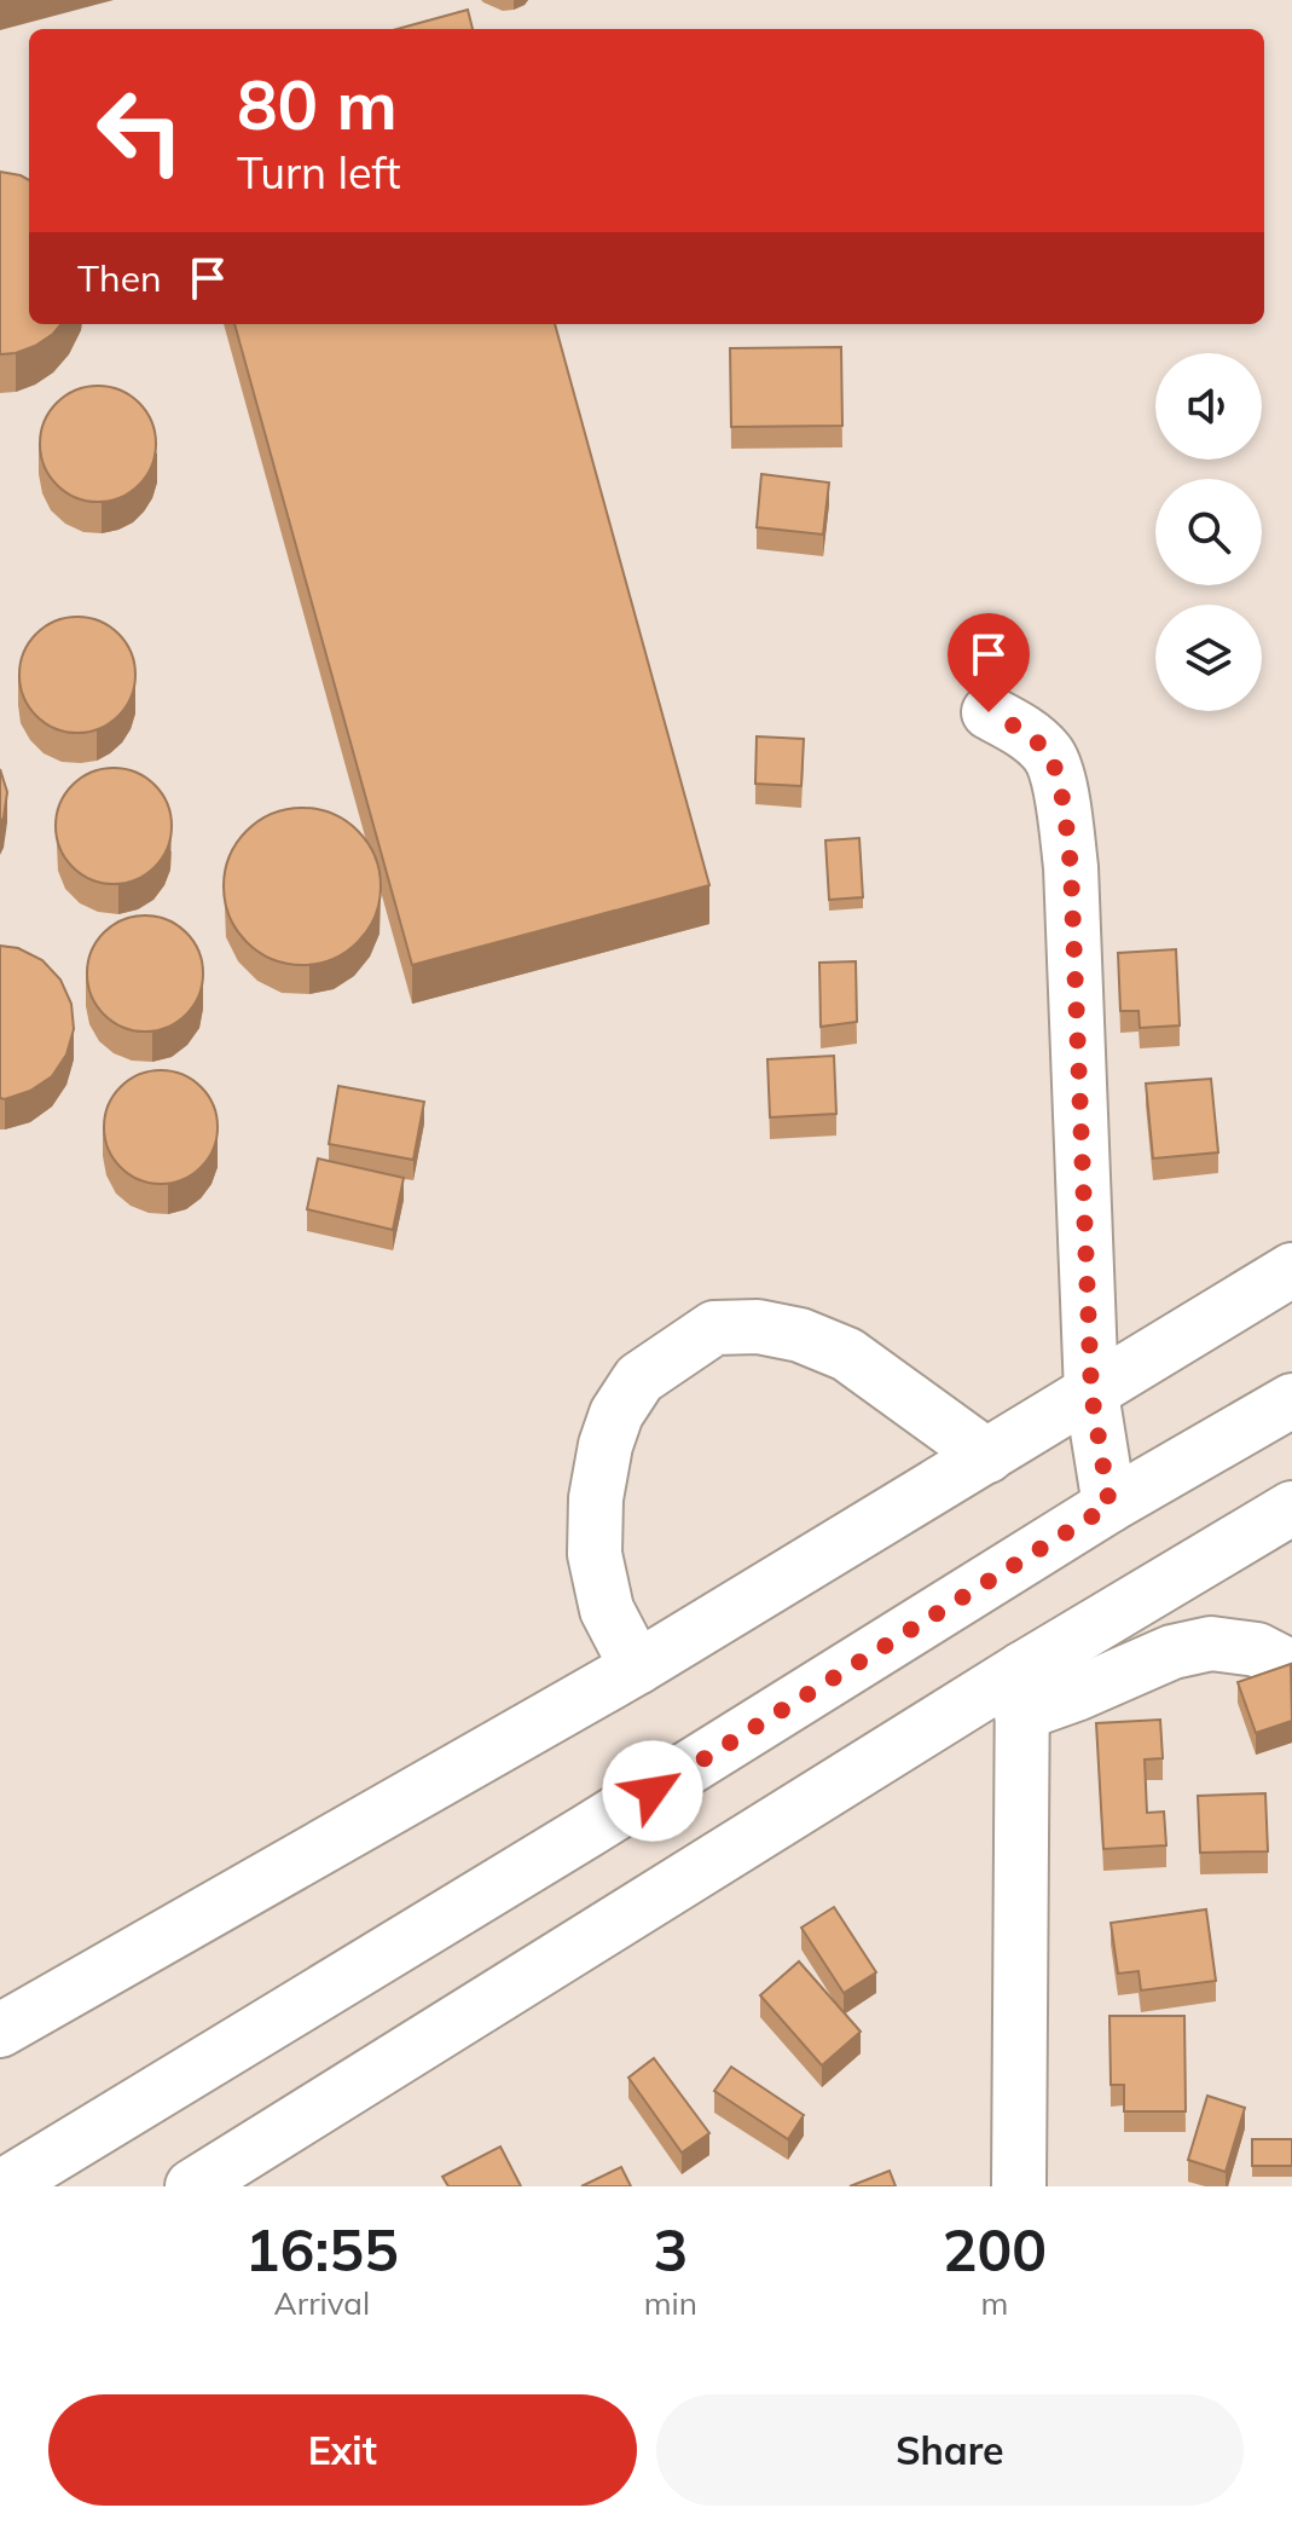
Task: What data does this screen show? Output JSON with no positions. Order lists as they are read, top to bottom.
{
  "page": {
    "turn": ["80 m", "Turn left"],
    "then": "Then",
    "eta": [
      "16:55",
      "Arrival",
      "3",
      "min",
      "200",
      "m"
    ],
    "buttons": ["Exit", "Share"]
  }
}
